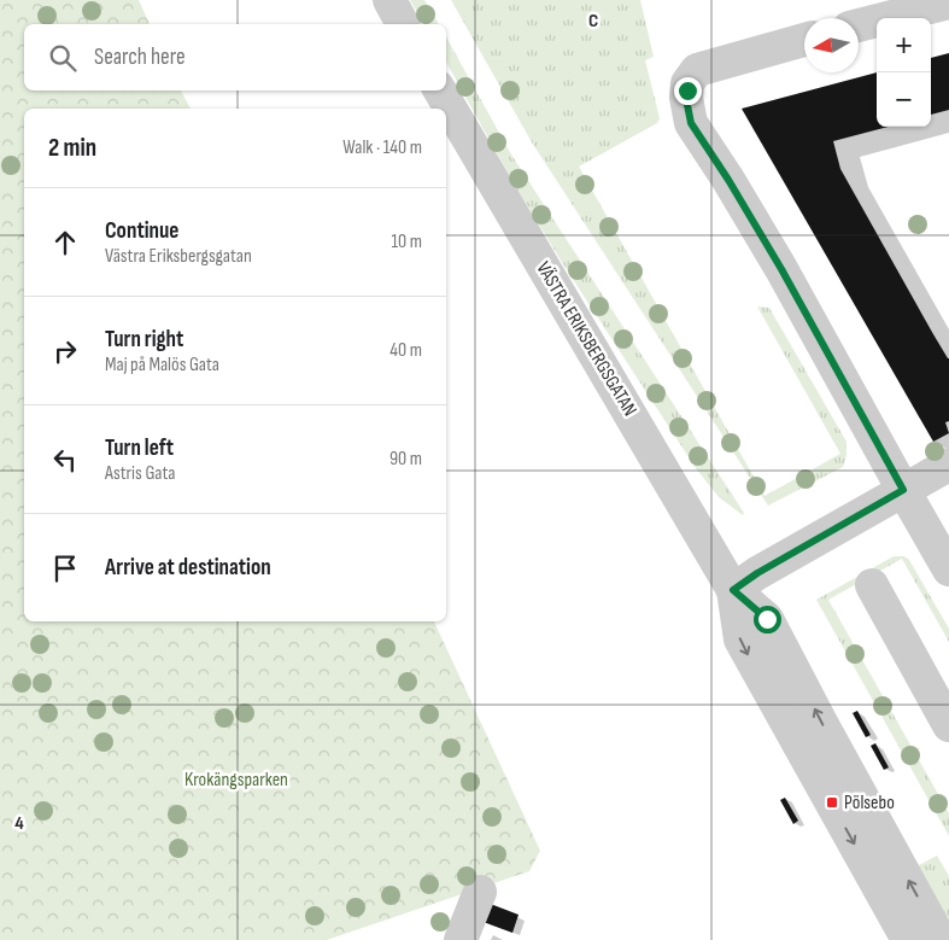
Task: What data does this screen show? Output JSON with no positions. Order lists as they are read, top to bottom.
{
  "streets": {
    "street": ["VÄSTRA ERIKSBERGSGATAN"]
  },
  "parks": ["Krokängsparken"],
  "places": {
    "transit": ["Pölsebo"]
  },
  "north": "left",
  "page": {
    "map_buttons": ["+", "−"],
    "search": "Search here",
    "heading": ["2 min", "Walk · 140 m"],
    "list": [
      ["Continue", "Västra Eriksbergsgatan", "10 m"],
      ["Turn right", "Maj på Malös Gata", "40 m"],
      ["Turn left", "Astris Gata", "90 m"],
      "Arrive at destination"
    ]
  },
  "grid": {
    "columns": ["C"],
    "rows": ["4"]
  }
}
